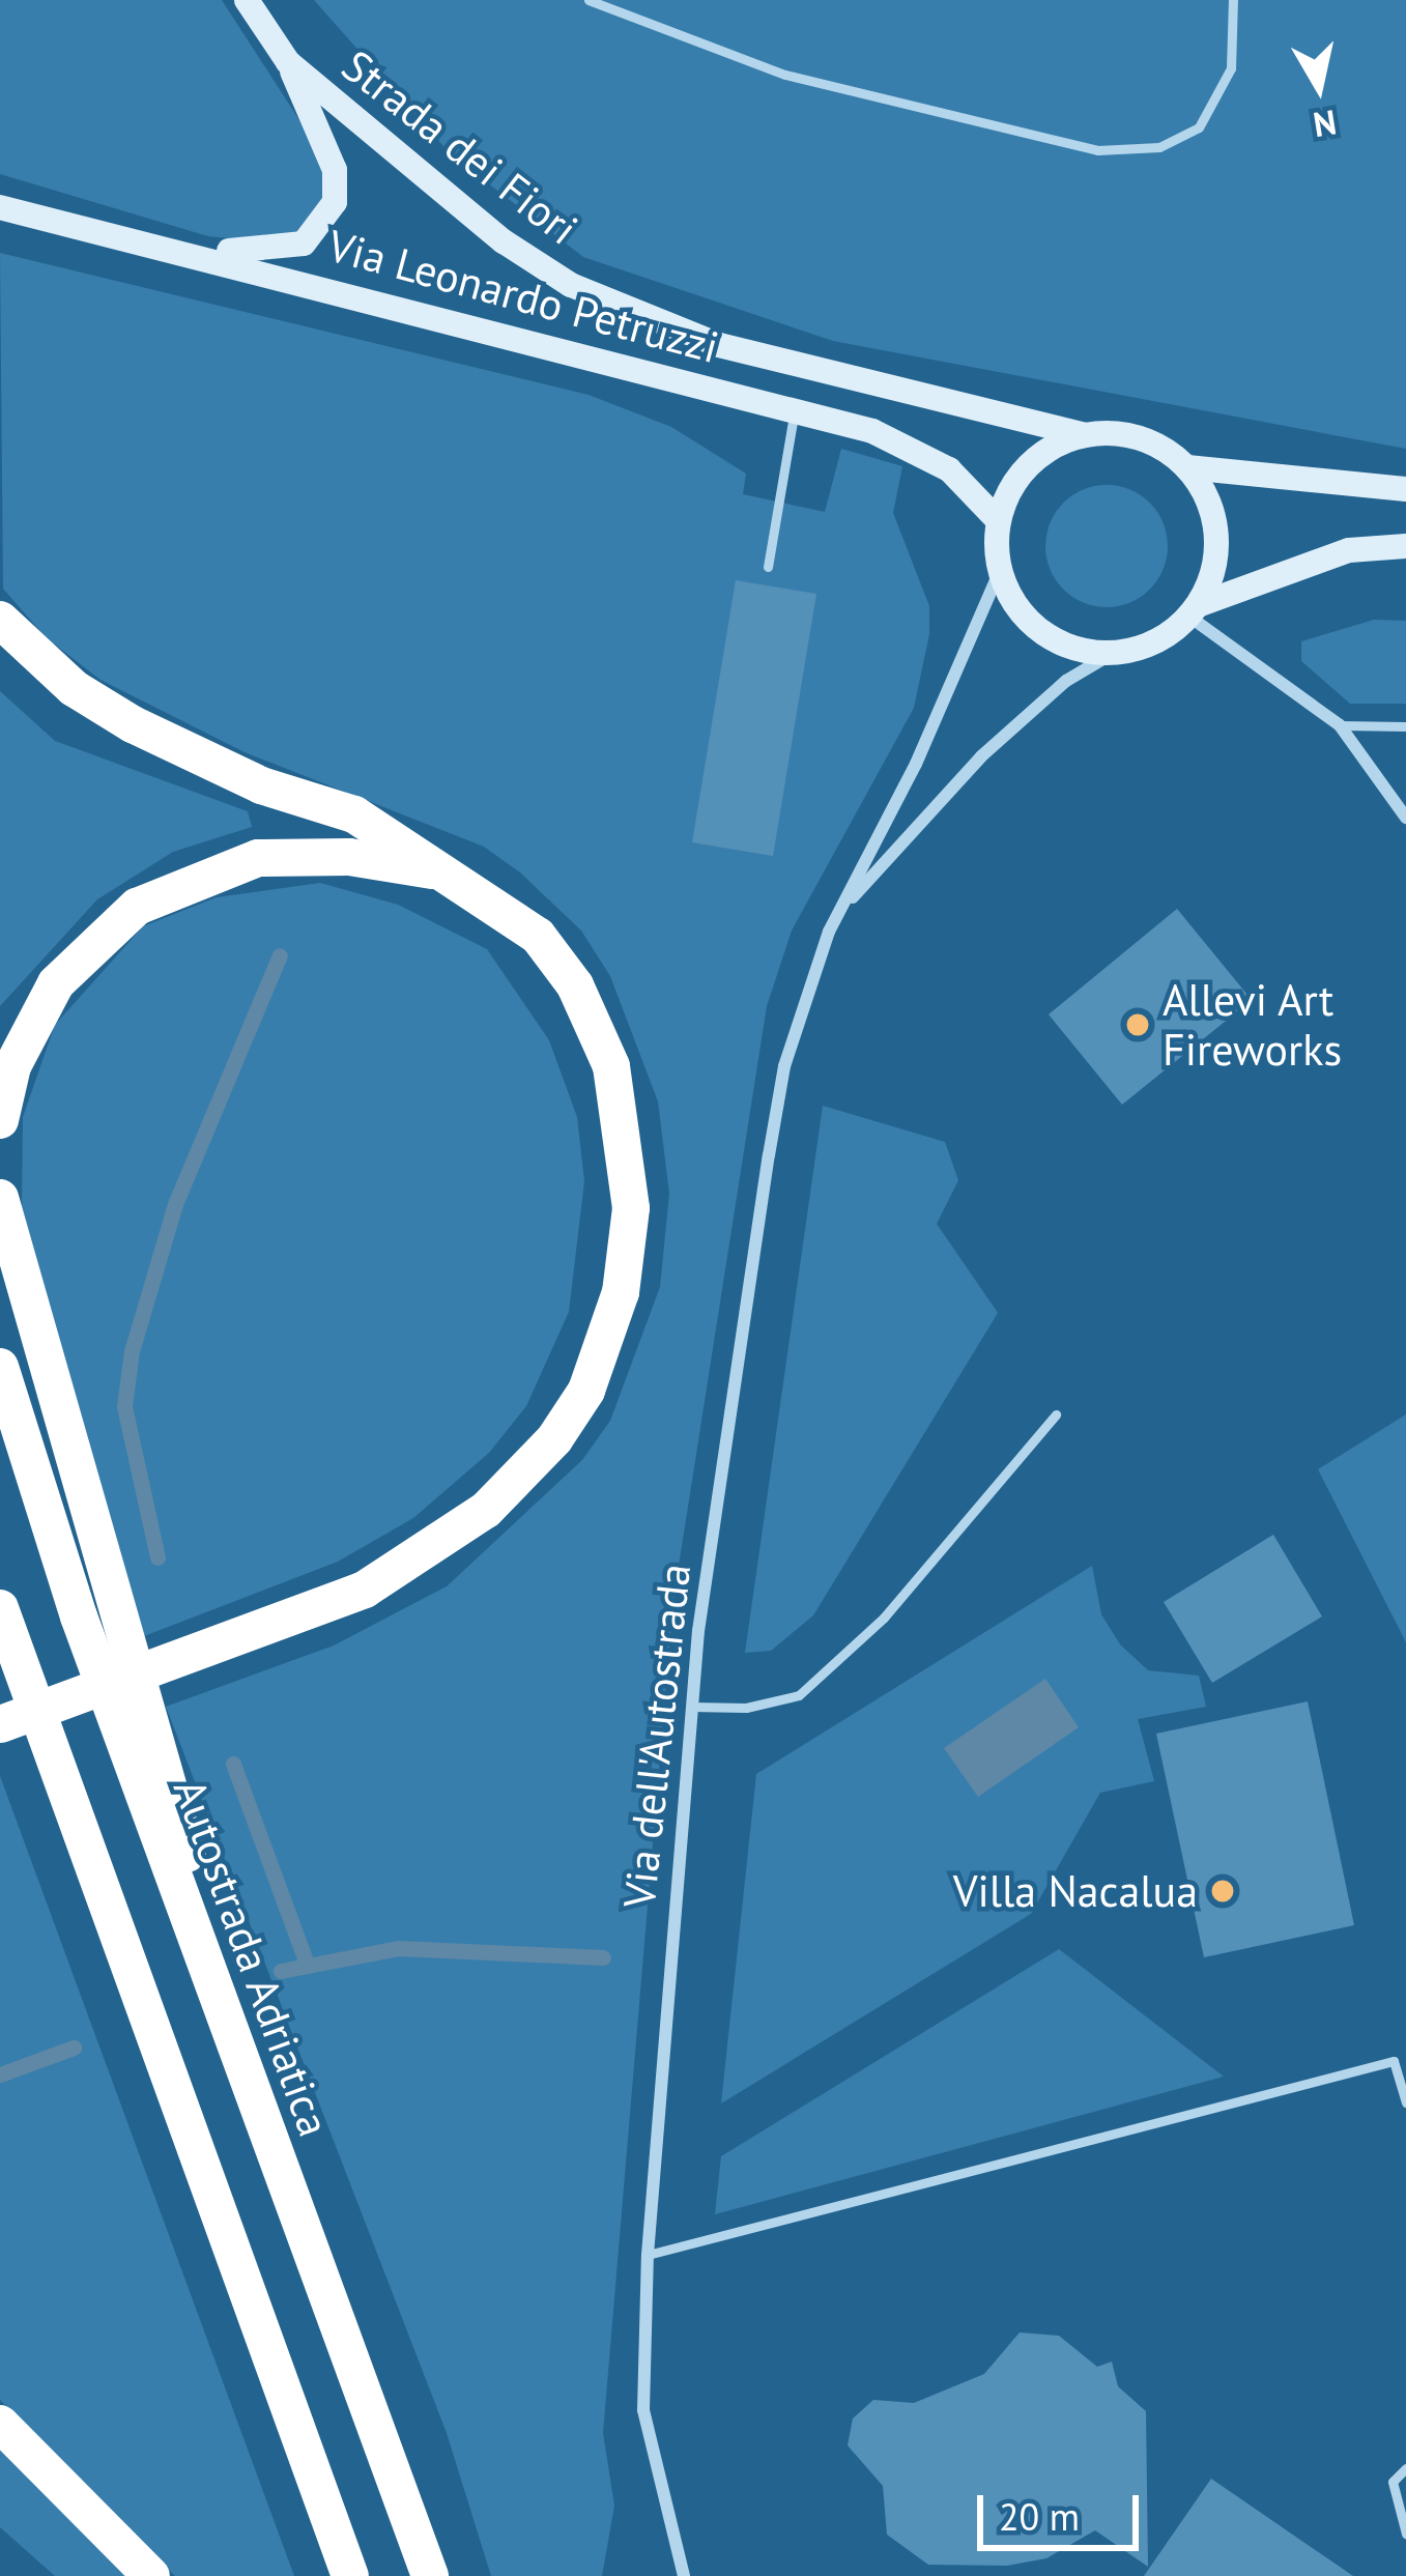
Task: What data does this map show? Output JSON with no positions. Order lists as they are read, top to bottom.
{
  "streets": {
    "highway": ["Autostrada Adriatica"],
    "main road": ["Strada dei Fiori", "Via Leonardo Petruzzi"],
    "street": ["Via dell'Autostrada"]
  },
  "crossings": [
    ["Strada dei Fiori", "Via Leonardo Petruzzi"],
    ["Strada dei Fiori", "Via dell'Autostrada"],
    ["Via Leonardo Petruzzi", "Via dell'Autostrada"]
  ],
  "places": ["Allevi Art Fireworks", "Villa Nacalua"],
  "scale_bar": "20 m",
  "north": "bottom"
}
